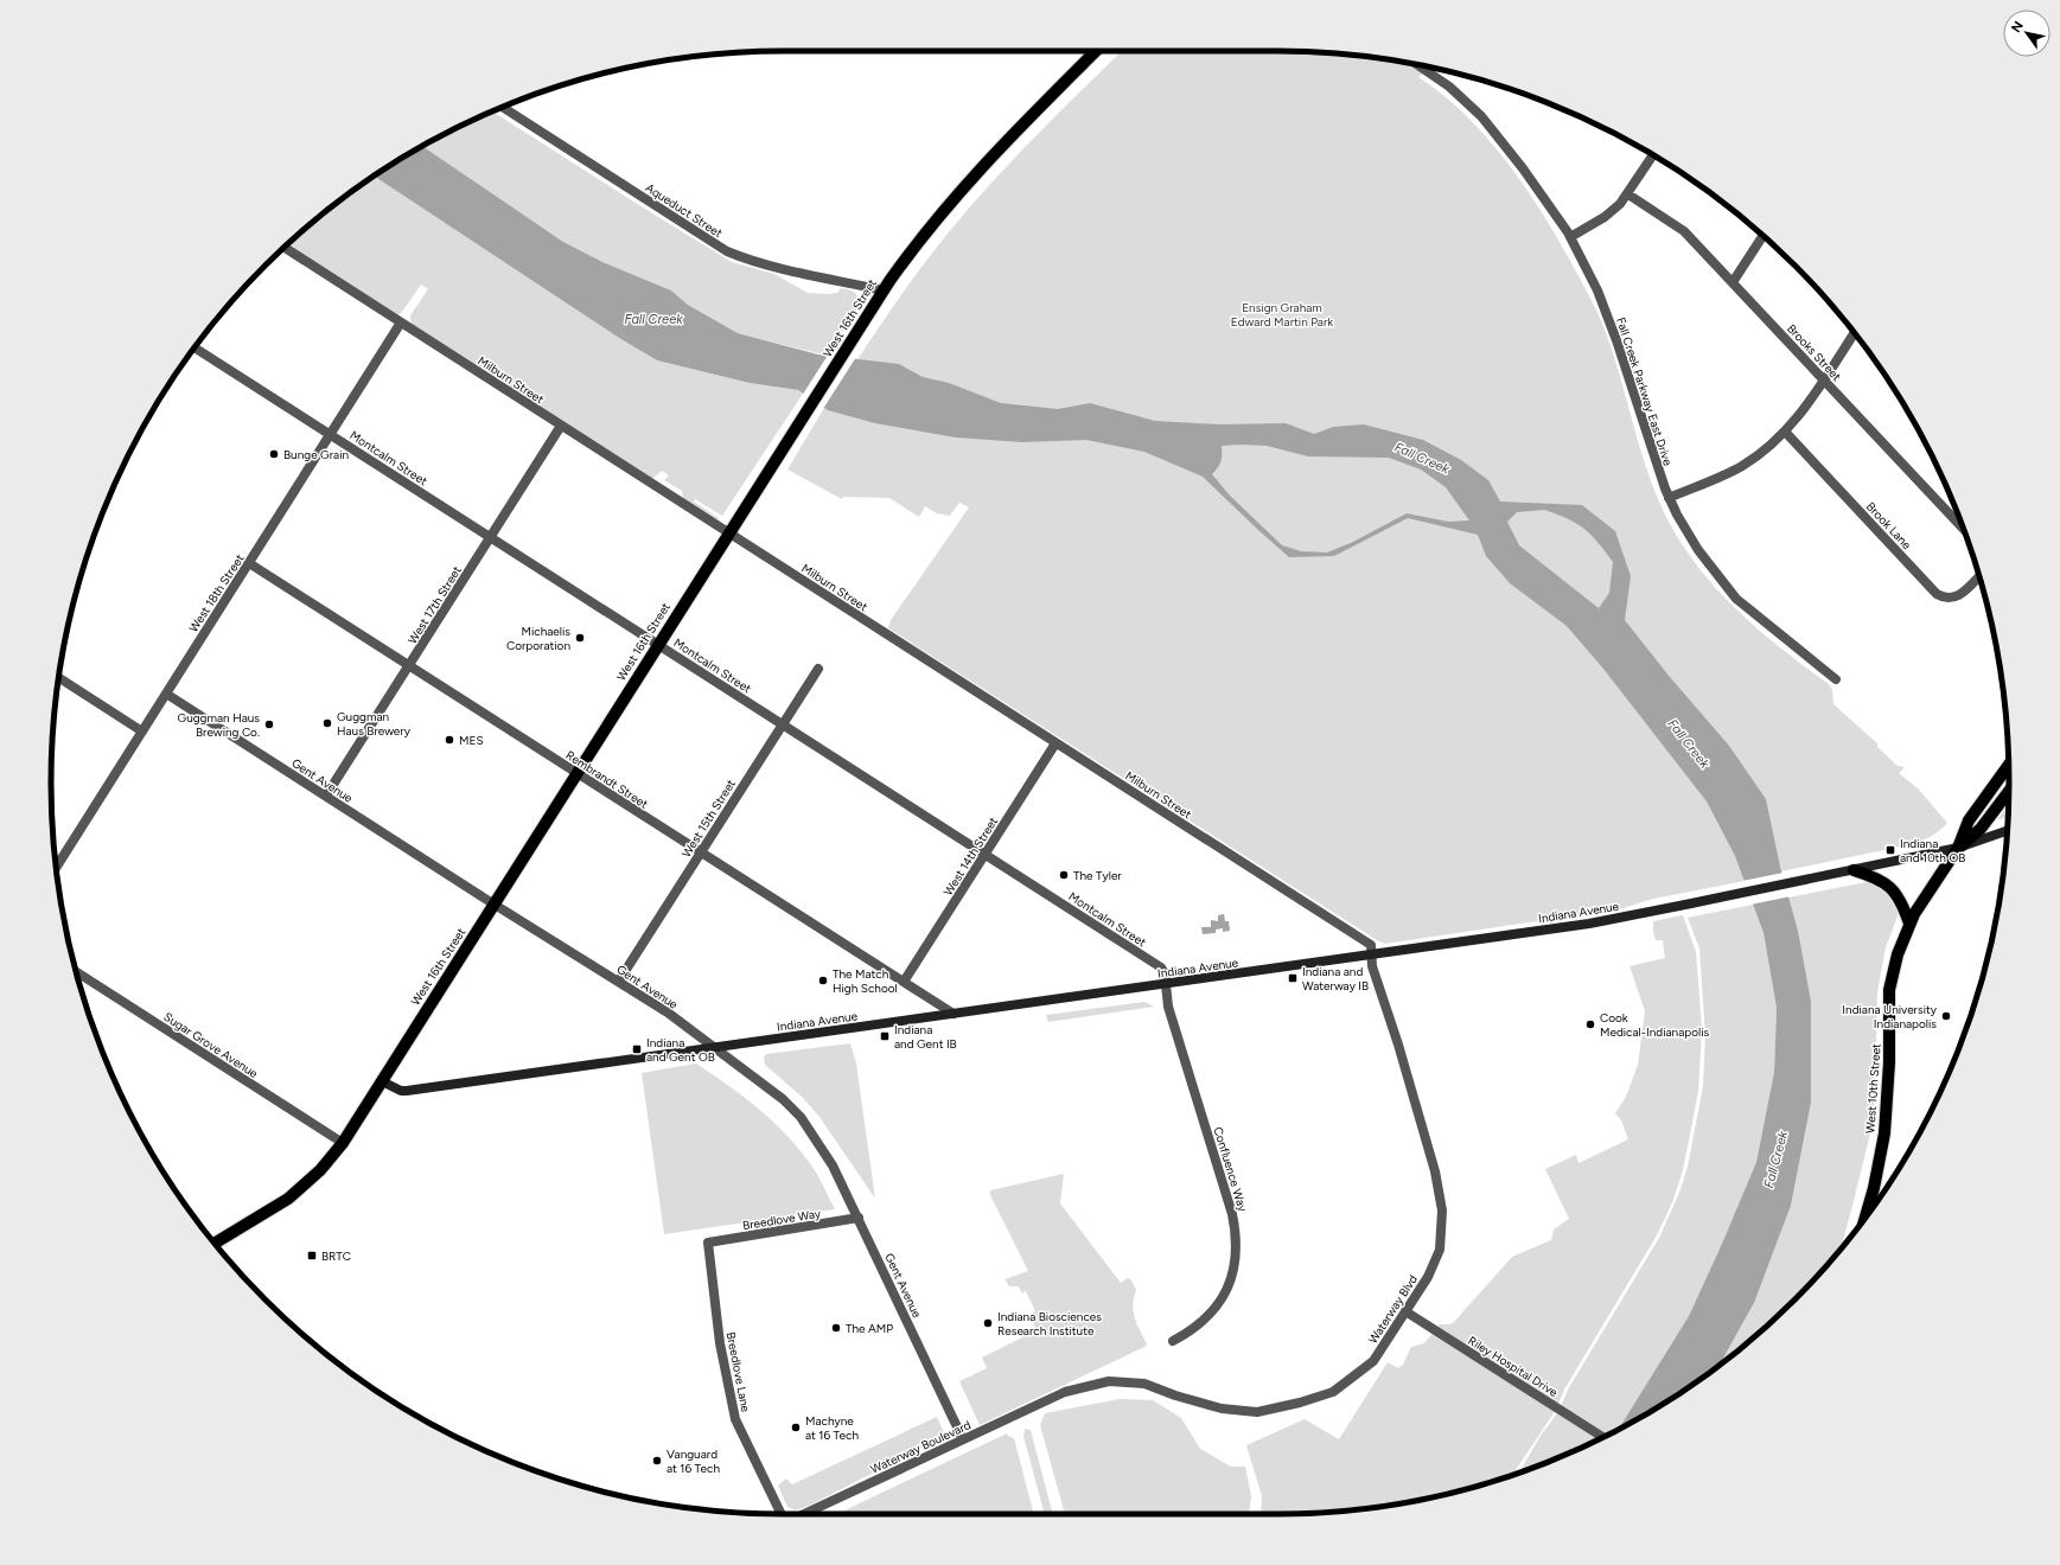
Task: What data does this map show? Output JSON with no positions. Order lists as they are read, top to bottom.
{
  "streets": {
    "main road": ["West 16th Street", "Indiana Avenue", "West 10th Street"],
    "street": [
      "Aqueduct Street",
      "Brooks Street",
      "Milburn Street",
      "Fall Creek Parkway East Drive",
      "Montcalm Street",
      "Brook Lane",
      "West 18th Street",
      "West 17th Street",
      "Rembrandt Street",
      "Gent Avenue",
      "West 15th Street",
      "West 14th Street",
      "Sugar Grove Avenue",
      "Confluence Way",
      "Breedlove Way",
      "Waterway Blvd",
      "Riley Hospital Drive",
      "Breedlove Lane",
      "Waterway Boulevard"
    ]
  },
  "crossings": [
    ["Aqueduct Street", "West 16th Street"],
    ["West 16th Street", "Milburn Street"],
    ["West 16th Street", "Montcalm Street"],
    ["West 16th Street", "Rembrandt Street"],
    ["West 16th Street", "Gent Avenue"],
    ["West 16th Street", "Indiana Avenue"],
    ["West 16th Street", "Sugar Grove Avenue"],
    ["Milburn Street", "West 18th Street"],
    ["Milburn Street", "West 17th Street"],
    ["Milburn Street", "West 14th Street"],
    ["Milburn Street", "Indiana Avenue"],
    ["Milburn Street", "Waterway Blvd"],
    ["Montcalm Street", "West 18th Street"],
    ["Montcalm Street", "West 17th Street"],
    ["Montcalm Street", "West 15th Street"],
    ["Montcalm Street", "West 14th Street"],
    ["Montcalm Street", "Indiana Avenue"],
    ["Montcalm Street", "Confluence Way"],
    ["West 18th Street", "Rembrandt Street"],
    ["West 18th Street", "Gent Avenue"],
    ["West 17th Street", "Rembrandt Street"],
    ["West 17th Street", "Gent Avenue"],
    ["Rembrandt Street", "West 15th Street"],
    ["Rembrandt Street", "West 14th Street"],
    ["Rembrandt Street", "Indiana Avenue"],
    ["Gent Avenue", "West 15th Street"],
    ["Gent Avenue", "Indiana Avenue"],
    ["Gent Avenue", "Breedlove Way"],
    ["Gent Avenue", "Waterway Boulevard"],
    ["Indiana Avenue", "West 10th Street"],
    ["Indiana Avenue", "Confluence Way"],
    ["Indiana Avenue", "Waterway Blvd"],
    ["Breedlove Way", "Breedlove Lane"],
    ["Waterway Blvd", "Riley Hospital Drive"],
    ["Waterway Blvd", "Waterway Boulevard"]
  ],
  "water": ["Fall Creek"],
  "parks": ["Ensign Graham Edward Martin Park"],
  "places": {
    "other": [
      "Bunge Grain",
      "Michaelis Corporation",
      "Guggman Haus Brewery",
      "Guggman Haus Brewing Co.",
      "MES",
      "The Tyler",
      "The Match High School",
      "Indiana University Indianapolis",
      "Cook Medical-Indianapolis",
      "Indiana Biosciences Research Institute",
      "The AMP",
      "Machyne at 16 Tech",
      "Vanguard at 16 Tech"
    ],
    "transit": [
      "Indiana and 10th OB",
      "Indiana and Waterway IB",
      "Indiana and Gent IB",
      "Indiana and Gent OB",
      "BRTC"
    ]
  },
  "north": "top left"
}
